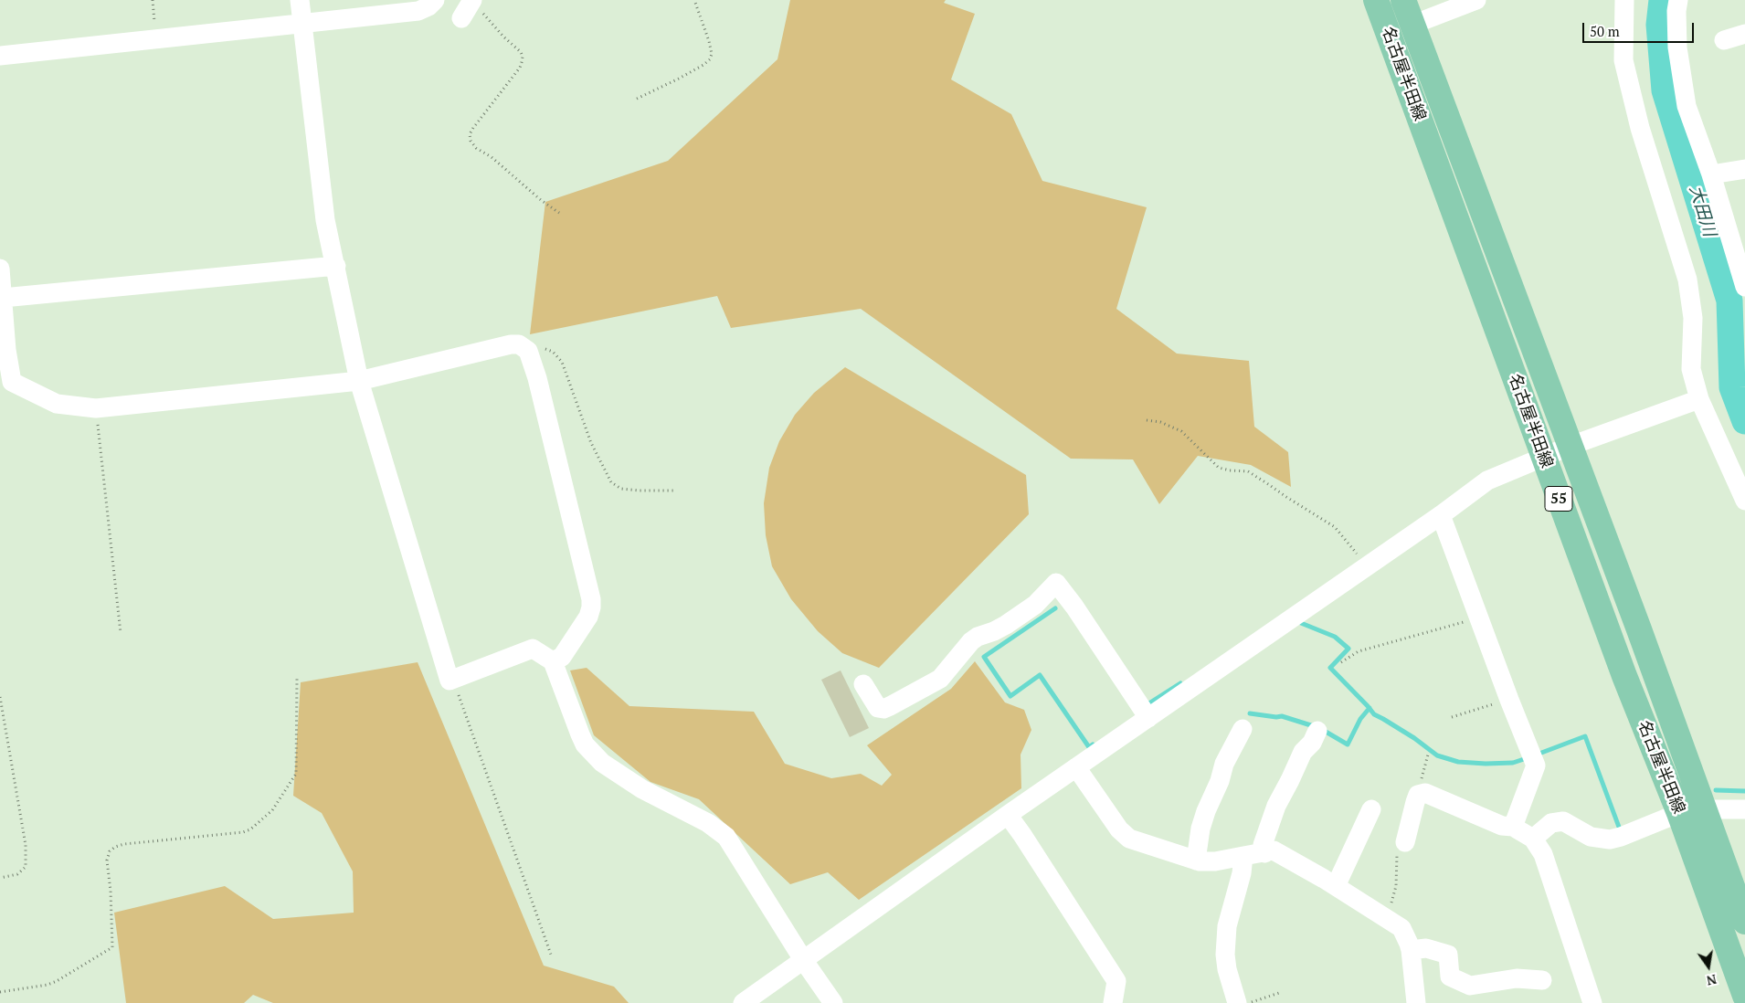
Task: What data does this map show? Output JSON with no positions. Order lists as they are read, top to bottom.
{
  "streets": {
    "main road": ["名古屋半田線", "55"]
  },
  "water": ["大田川"],
  "scale_bar": "50 m",
  "north": "bottom"
}
